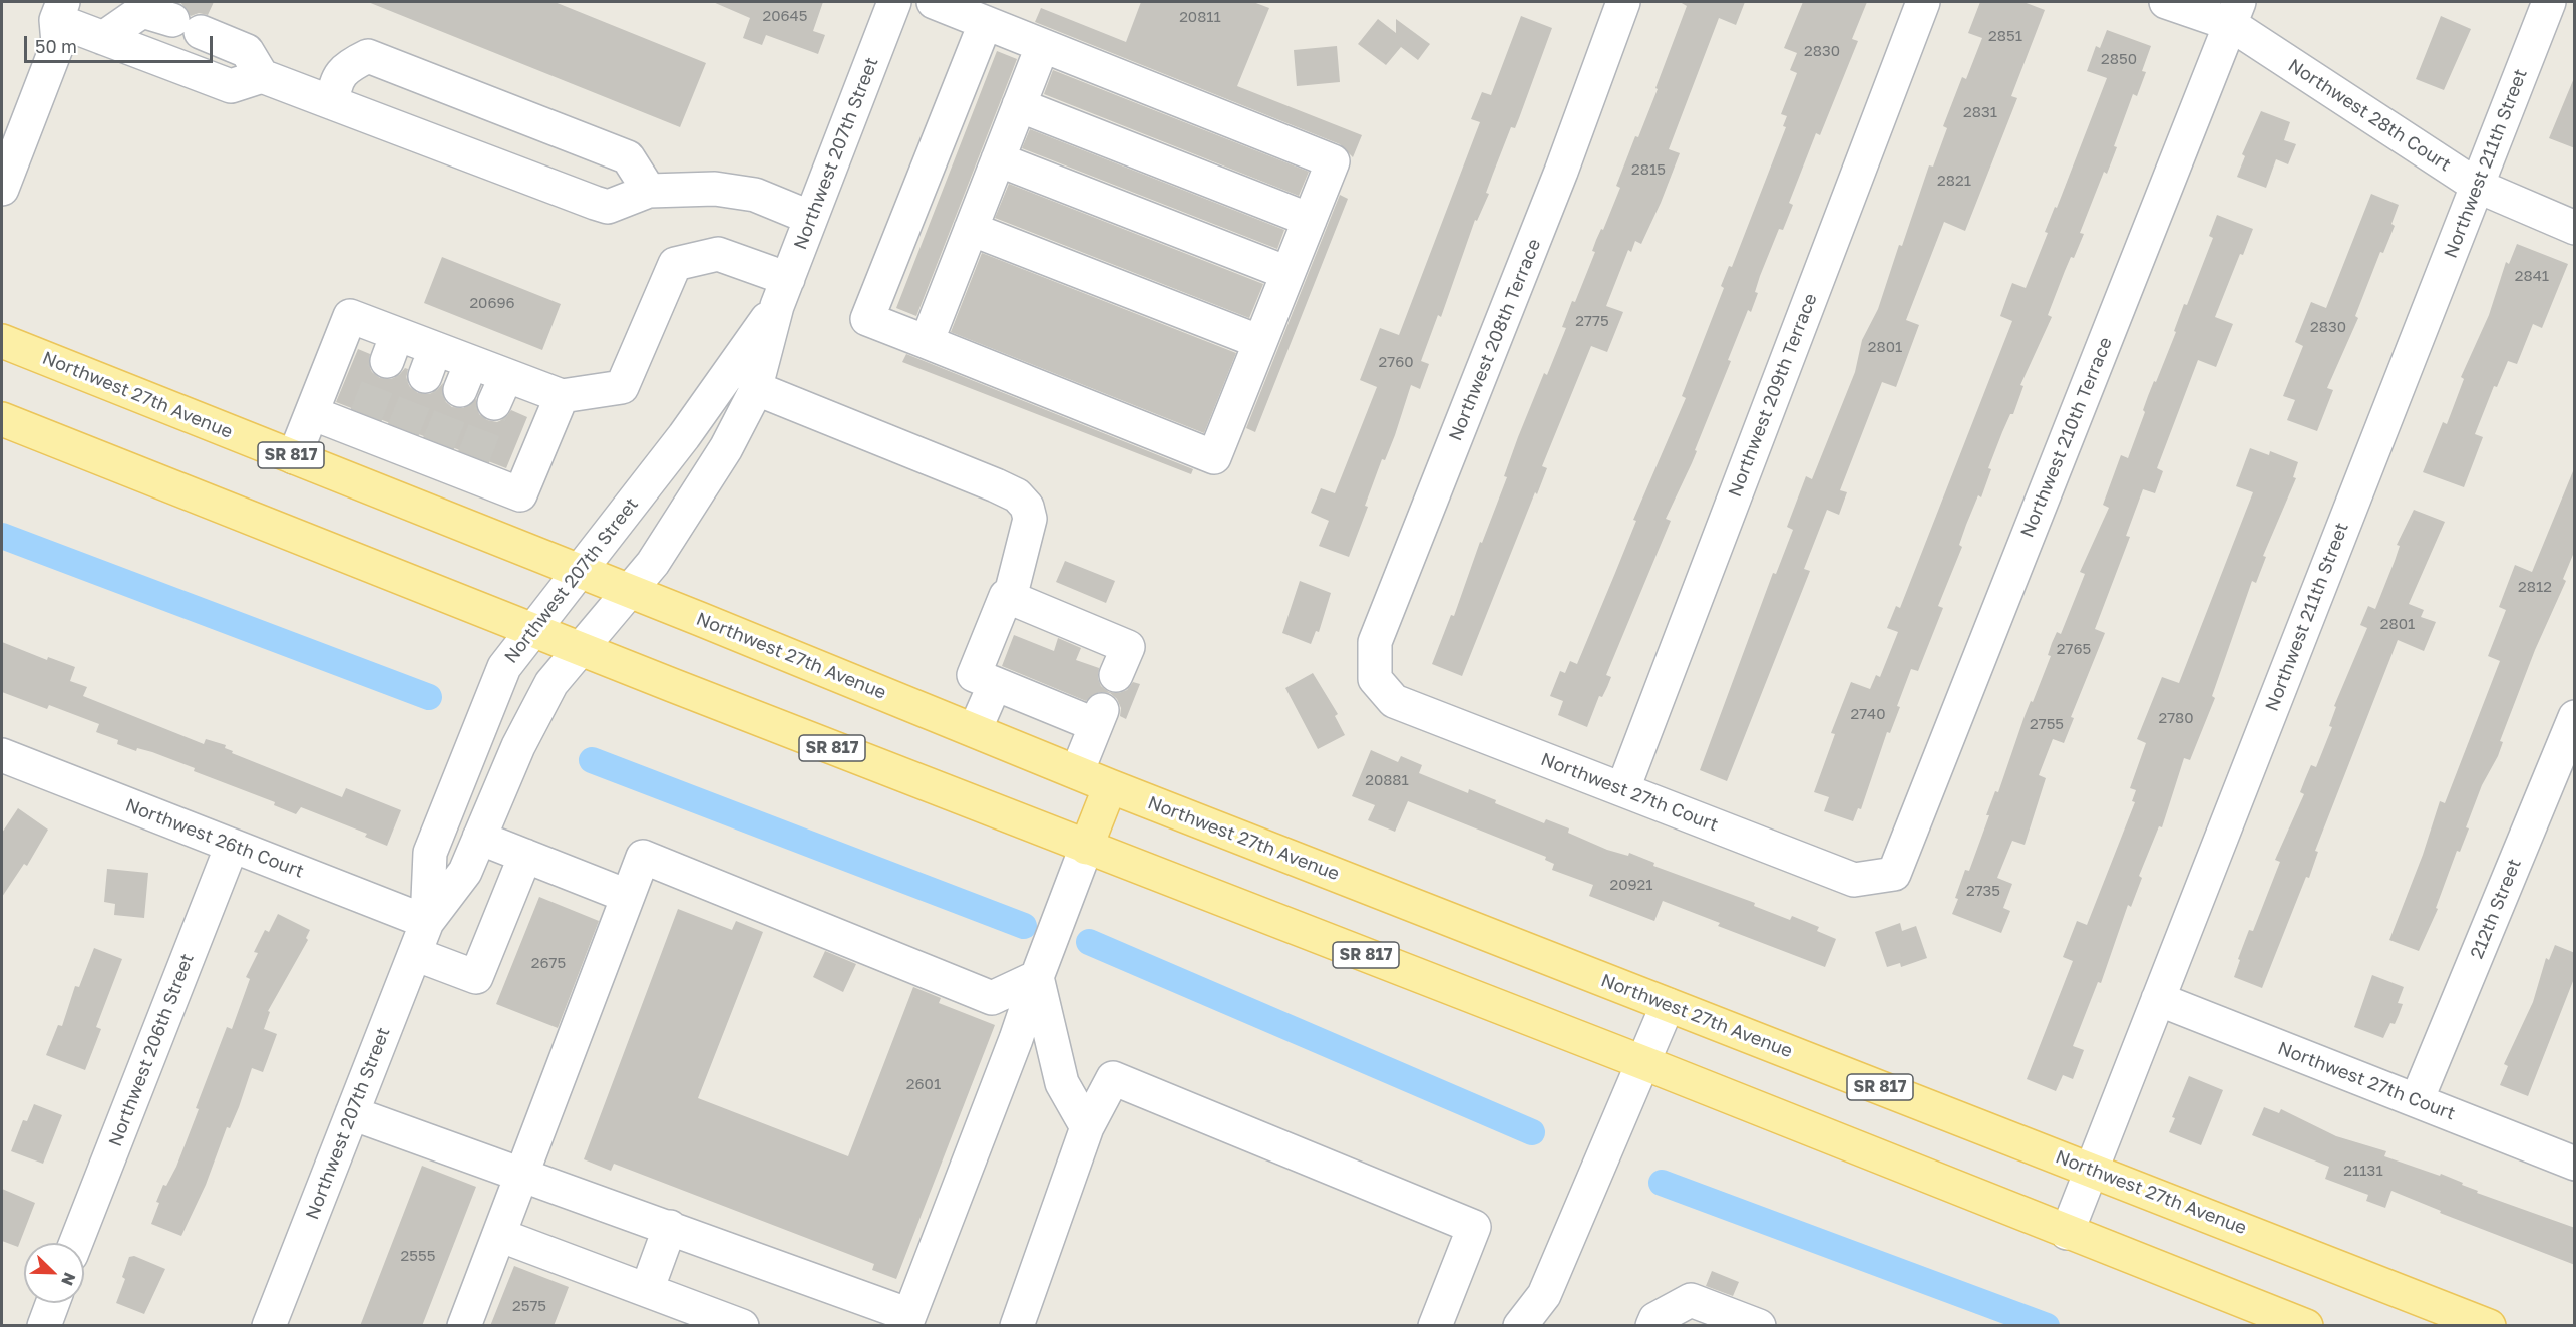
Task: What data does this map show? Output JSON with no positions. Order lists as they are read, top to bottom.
{
  "streets": {
    "main road": ["Northwest 27th Avenue", "SR 817"],
    "street": [
      "Northwest 28th Court",
      "Northwest 207th Street",
      "Northwest 211th Street",
      "Northwest 208th Terrace",
      "Northwest 209th Terrace",
      "Northwest 210th Terrace",
      "Northwest 27th Court",
      "Northwest 26th Court",
      "212th Street",
      "Northwest 206th Street"
    ]
  },
  "crossings": [
    ["Northwest 28th Court", "Northwest 211th Street"],
    ["Northwest 28th Court", "Northwest 210th Terrace"],
    ["Northwest 207th Street", "Northwest 27th Avenue"],
    ["Northwest 207th Street", "SR 817"],
    ["Northwest 207th Street", "Northwest 26th Court"],
    ["Northwest 211th Street", "Northwest 27th Avenue"],
    ["Northwest 211th Street", "SR 817"],
    ["Northwest 211th Street", "Northwest 27th Court"],
    ["Northwest 208th Terrace", "Northwest 27th Court"],
    ["Northwest 209th Terrace", "Northwest 27th Court"],
    ["Northwest 210th Terrace", "Northwest 27th Court"],
    ["Northwest 27th Court", "212th Street"],
    ["Northwest 26th Court", "Northwest 206th Street"]
  ],
  "house_numbers": [
    "20645",
    "20811",
    "2851",
    "2830",
    "2850",
    "2831",
    "2815",
    "2821",
    "2841",
    "20696",
    "2775",
    "2830",
    "2801",
    "2760",
    "2812",
    "2801",
    "2765",
    "2740",
    "2780",
    "2755",
    "20881",
    "20921",
    "2735",
    "2675",
    "2601",
    "21131",
    "2555",
    "2575"
  ],
  "scale_bar": "50 m",
  "north": "bottom right"
}
